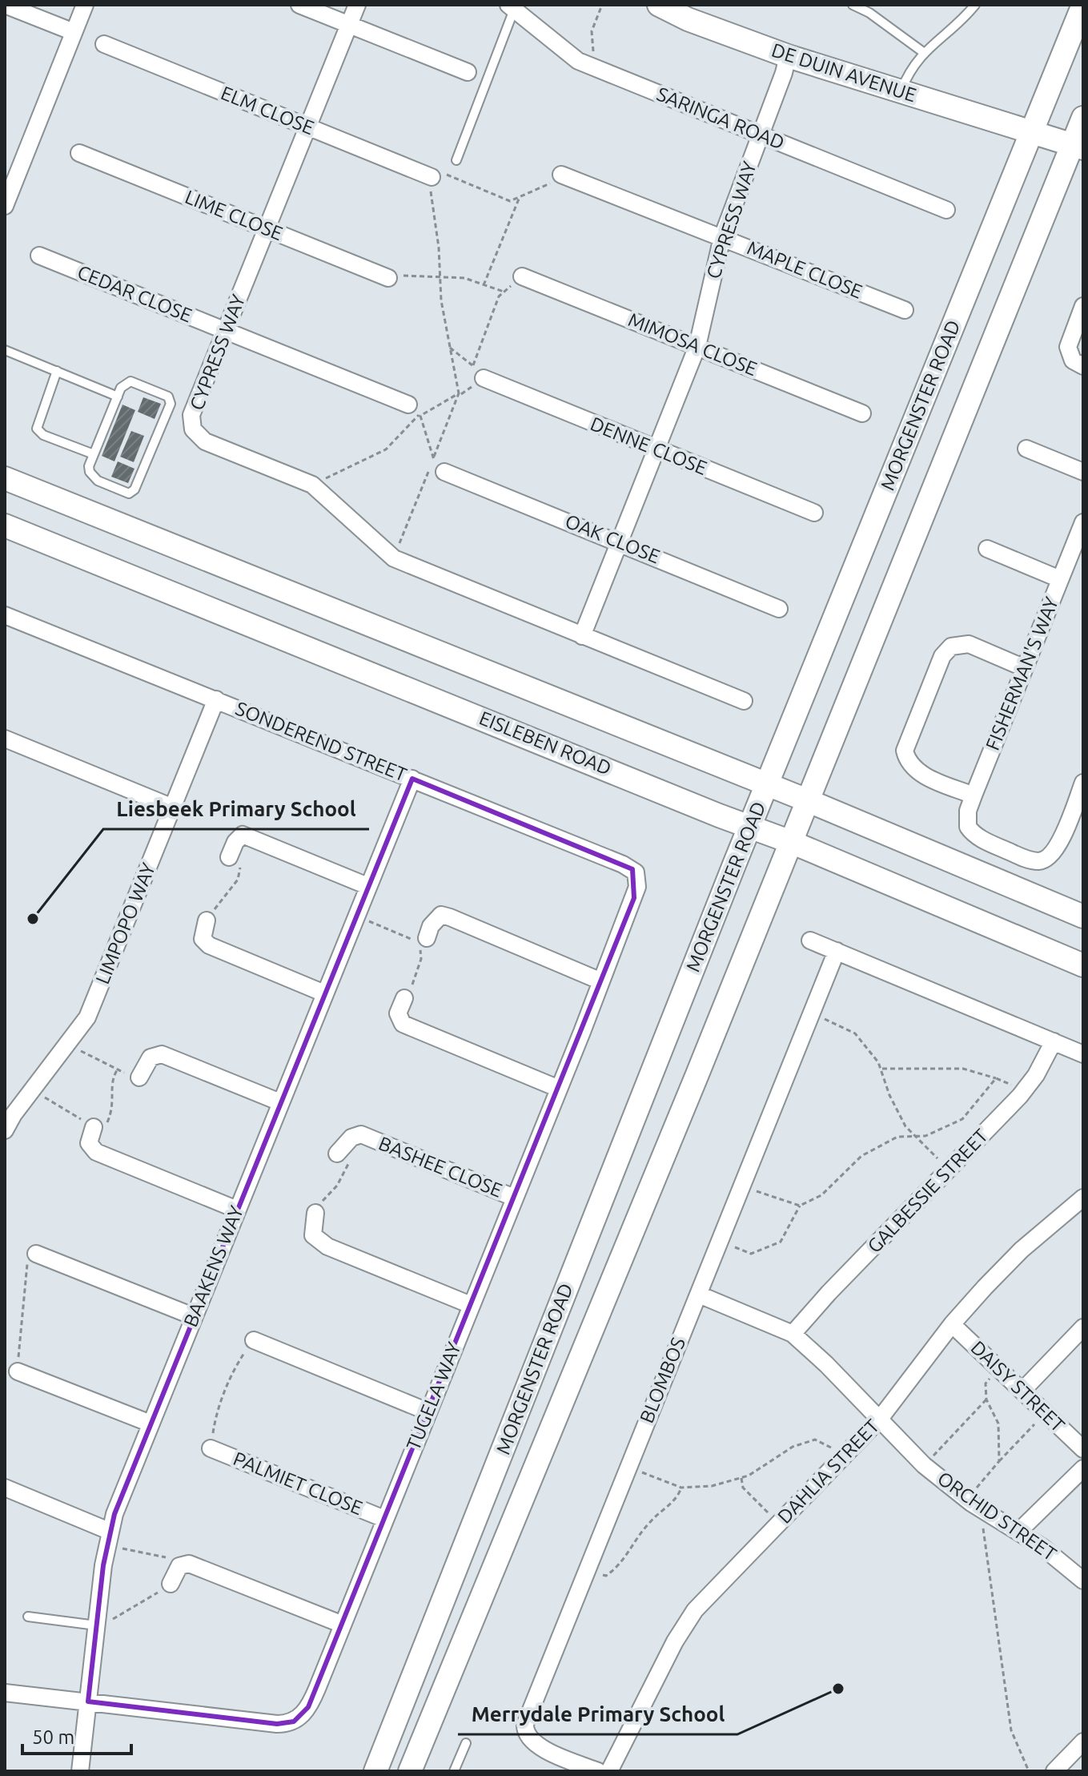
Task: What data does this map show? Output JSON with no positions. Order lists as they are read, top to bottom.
{
  "streets": {
    "main road": ["DE DUIN AVENUE", "MORGENSTER ROAD", "EISLEBEN ROAD"],
    "street": [
      "ELM CLOSE",
      "SARINGA ROAD",
      "LIME CLOSE",
      "CYPRESS WAY",
      "MAPLE CLOSE",
      "CEDAR CLOSE",
      "MIMOSA CLOSE",
      "DENNE CLOSE",
      "OAK CLOSE",
      "FISHERMAN'S WAY",
      "SONDEREND STREET",
      "LIMPOPO WAY",
      "BASHEE CLOSE",
      "GALBESSIE STREET",
      "BAAKENS WAY",
      "BLOMBOS",
      "DAISY STREET",
      "TUGELA WAY",
      "DAHLIA STREET",
      "PALMIET CLOSE",
      "ORCHID STREET"
    ]
  },
  "crossings": [
    ["DE DUIN AVENUE", "CYPRESS WAY"],
    ["DE DUIN AVENUE", "MORGENSTER ROAD"],
    ["ELM CLOSE", "CYPRESS WAY"],
    ["SARINGA ROAD", "CYPRESS WAY"],
    ["LIME CLOSE", "CYPRESS WAY"],
    ["CYPRESS WAY", "MAPLE CLOSE"],
    ["CYPRESS WAY", "CEDAR CLOSE"],
    ["CYPRESS WAY", "MIMOSA CLOSE"],
    ["CYPRESS WAY", "DENNE CLOSE"],
    ["CYPRESS WAY", "OAK CLOSE"],
    ["MORGENSTER ROAD", "EISLEBEN ROAD"],
    ["SONDEREND STREET", "LIMPOPO WAY"],
    ["SONDEREND STREET", "BAAKENS WAY"],
    ["SONDEREND STREET", "TUGELA WAY"],
    ["BASHEE CLOSE", "TUGELA WAY"],
    ["GALBESSIE STREET", "ORCHID STREET"],
    ["BAAKENS WAY", "TUGELA WAY"],
    ["BLOMBOS", "ORCHID STREET"],
    ["DAISY STREET", "DAHLIA STREET"],
    ["TUGELA WAY", "PALMIET CLOSE"],
    ["DAHLIA STREET", "ORCHID STREET"]
  ],
  "places": ["Liesbeek Primary School", "Merrydale Primary School"],
  "scale_bar": "50 m"
}
